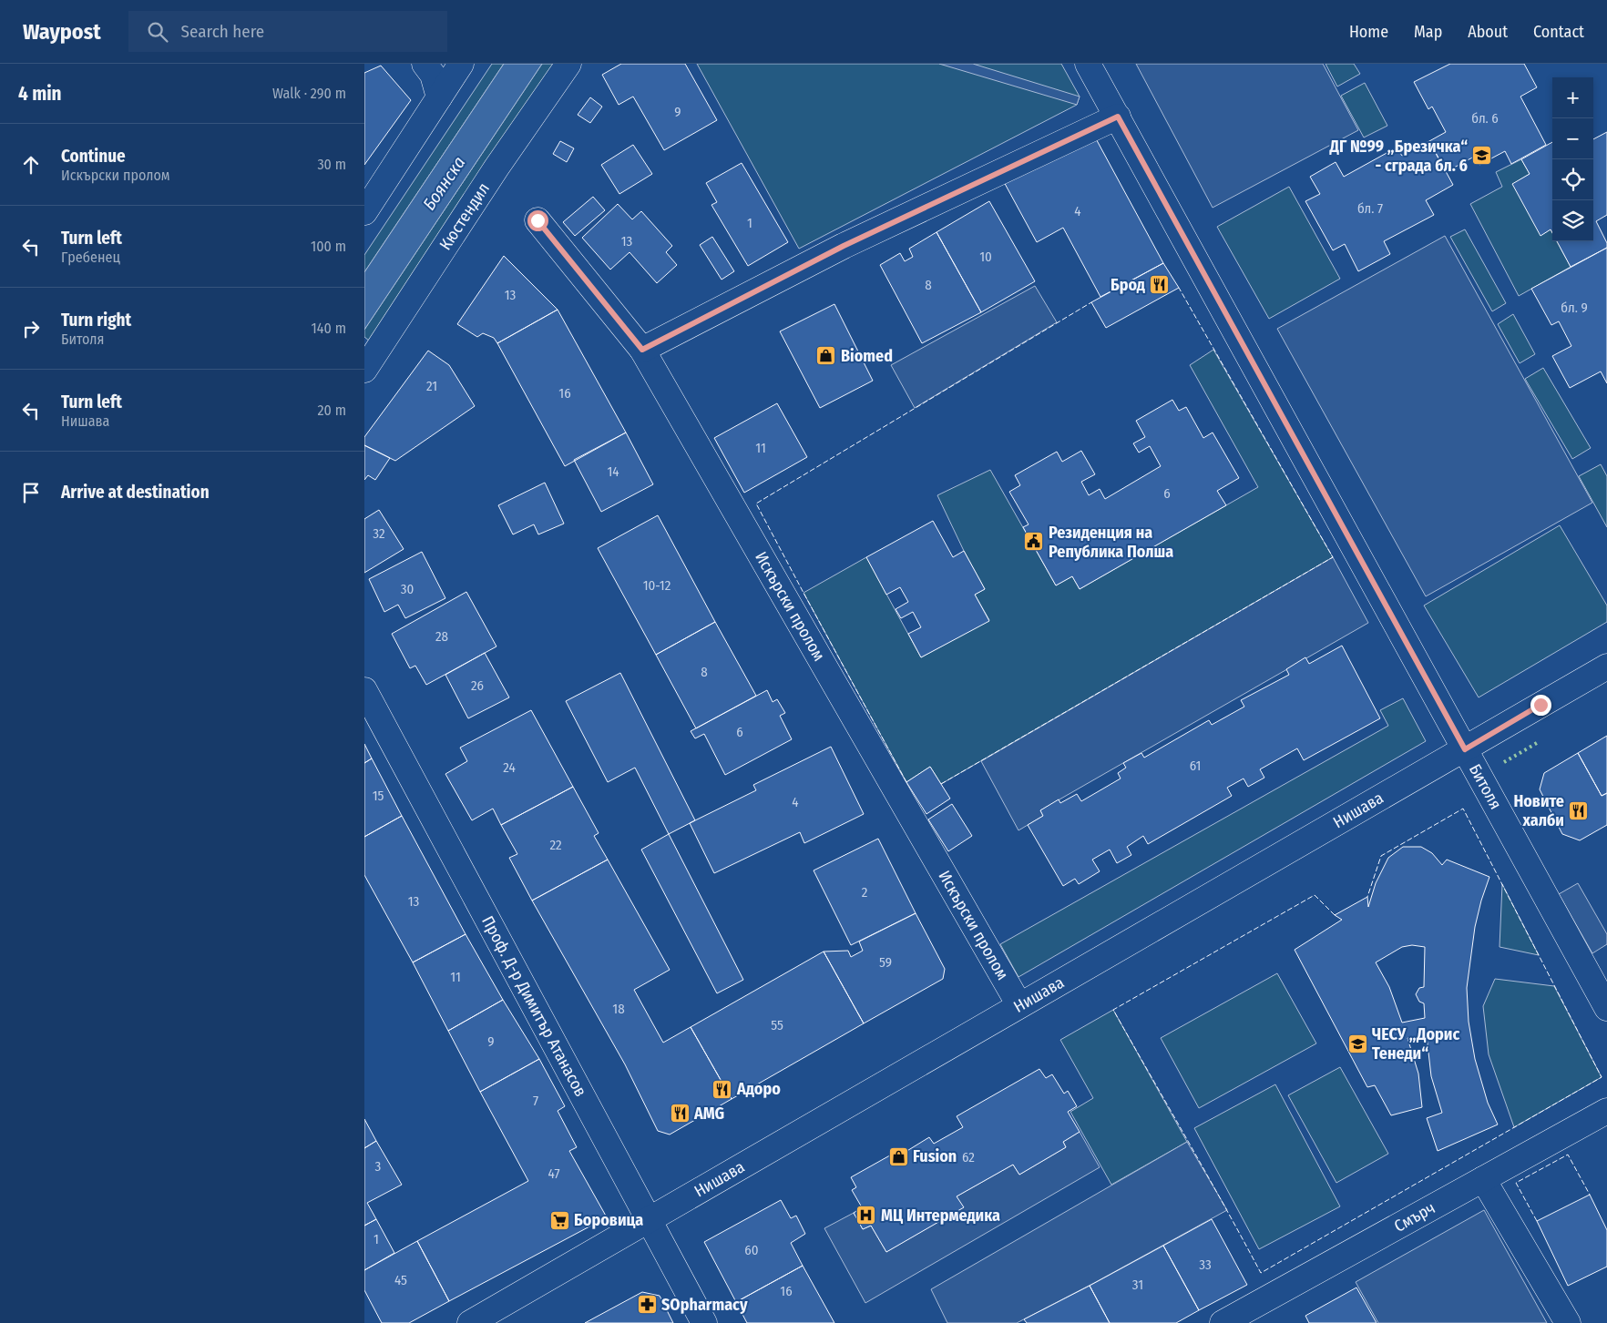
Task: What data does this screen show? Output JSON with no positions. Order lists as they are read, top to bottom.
{
  "streets": {
    "street": [
      "Кюстендил",
      "Искърски пролом",
      "Битоля",
      "Нишава",
      "Проф. Д-р Димитър Атанасов",
      "Смърч"
    ]
  },
  "crossings": [
    ["Искърски пролом", "Нишава"],
    ["Битоля", "Нишава"],
    ["Нишава", "Проф. Д-р Димитър Атанасов"]
  ],
  "water": ["Боянска"],
  "places": {
    "school or university": ["ДГ №99 „Брезичка“ - сграда бл. 6", "ЧЕСУ „Дорис Тенеди“"],
    "restaurant": [
      "Брод",
      "Новите халби",
      "Адоро",
      "AMG"
    ],
    "shop": ["Biomed", "Fusion"],
    "public building": ["Резиденция на Република Полша"],
    "hospital": ["МЦ Интермедика"],
    "supermarket": ["Боровица"],
    "pharmacy": ["SOpharmacy"]
  },
  "house_numbers": [
    "9",
    "бл. 6",
    "бл. 7",
    "4",
    "1",
    "13",
    "10",
    "8",
    "13",
    "бл. 9",
    "21",
    "16",
    "11",
    "14",
    "6",
    "32",
    "10-12",
    "30",
    "28",
    "8",
    "26",
    "6",
    "61",
    "24",
    "15",
    "4",
    "22",
    "2",
    "13",
    "59",
    "11",
    "18",
    "55",
    "9",
    "7",
    "62",
    "3",
    "47",
    "1",
    "60",
    "33",
    "45",
    "31",
    "16"
  ],
  "page": {
    "header": "Waypost",
    "search": "Search here",
    "nav": [
      "Home",
      "Map",
      "About",
      "Contact"
    ],
    "heading": ["4 min", "Walk · 290 m"],
    "map_buttons": ["+", "−"],
    "list": [
      ["Continue", "Искърски пролом", "30 m"],
      ["Turn left", "Гребенец", "100 m"],
      ["Turn right", "Битоля", "140 m"],
      ["Turn left", "Нишава", "20 m"],
      "Arrive at destination"
    ]
  }
}
